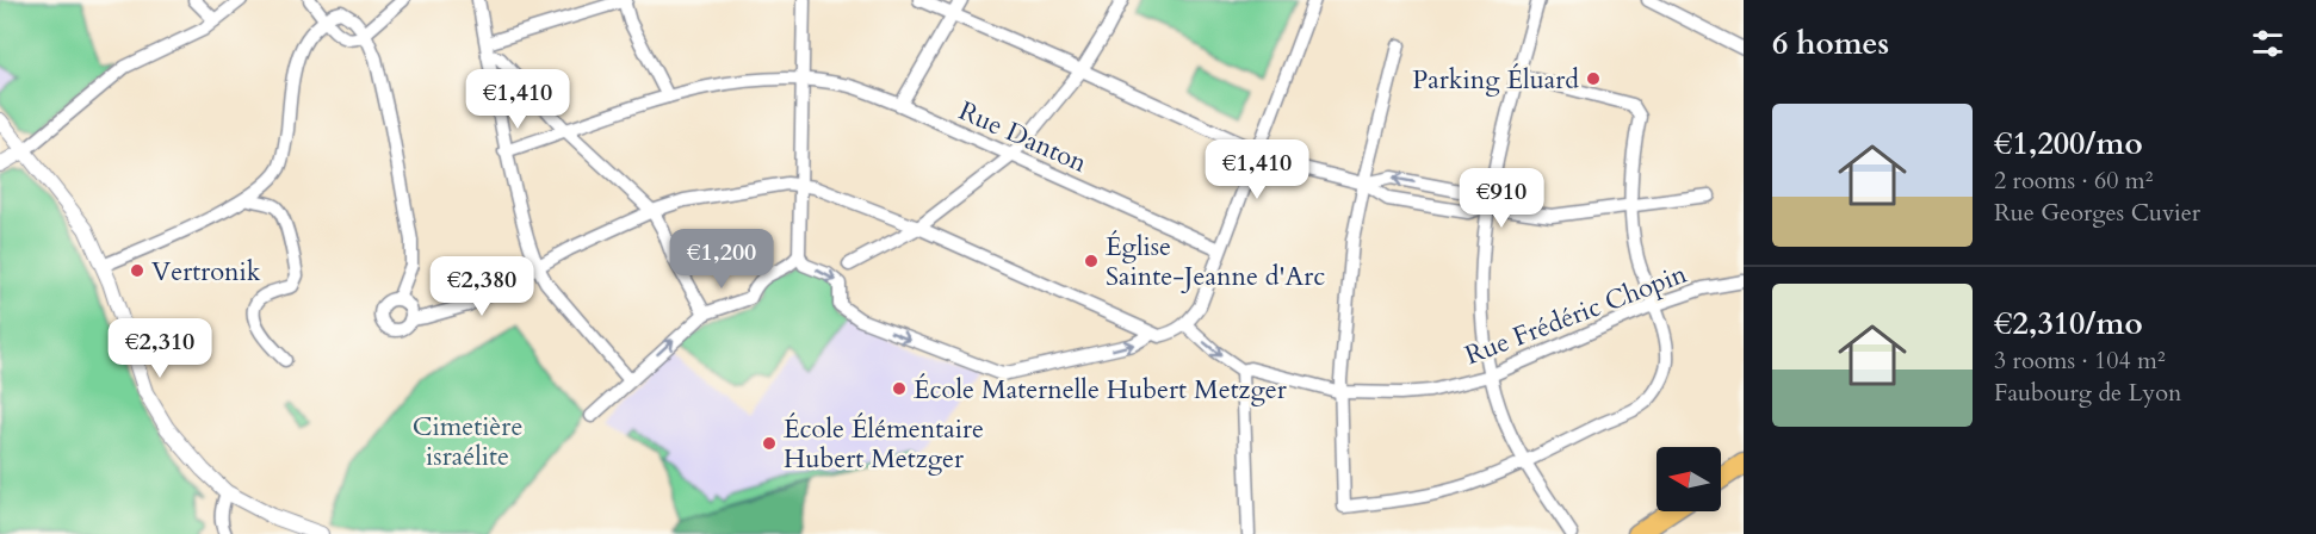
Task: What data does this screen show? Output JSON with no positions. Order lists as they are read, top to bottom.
{
  "streets": {
    "street": ["Rue Danton", "Rue Frédéric Chopin"]
  },
  "parks": ["Cimetière israélite"],
  "places": [
    "Parking Éluard",
    "Église Sainte-Jeanne d'Arc",
    "Vertronik",
    "École Maternelle Hubert Metzger",
    "École Élémentaire Hubert Metzger"
  ],
  "north": "left",
  "page": {
    "heading": "6 homes",
    "price": [
      "€1,410",
      "€1,410",
      "€910",
      "€1,200",
      "€2,380",
      "€2,310"
    ],
    "list": [
      {
        "name": "€1,200/mo",
        "note": "2 rooms · 60 m² · Rue Georges Cuvier"
      },
      {
        "name": "€2,310/mo",
        "note": "3 rooms · 104 m² · Faubourg de Lyon"
      }
    ]
  }
}
